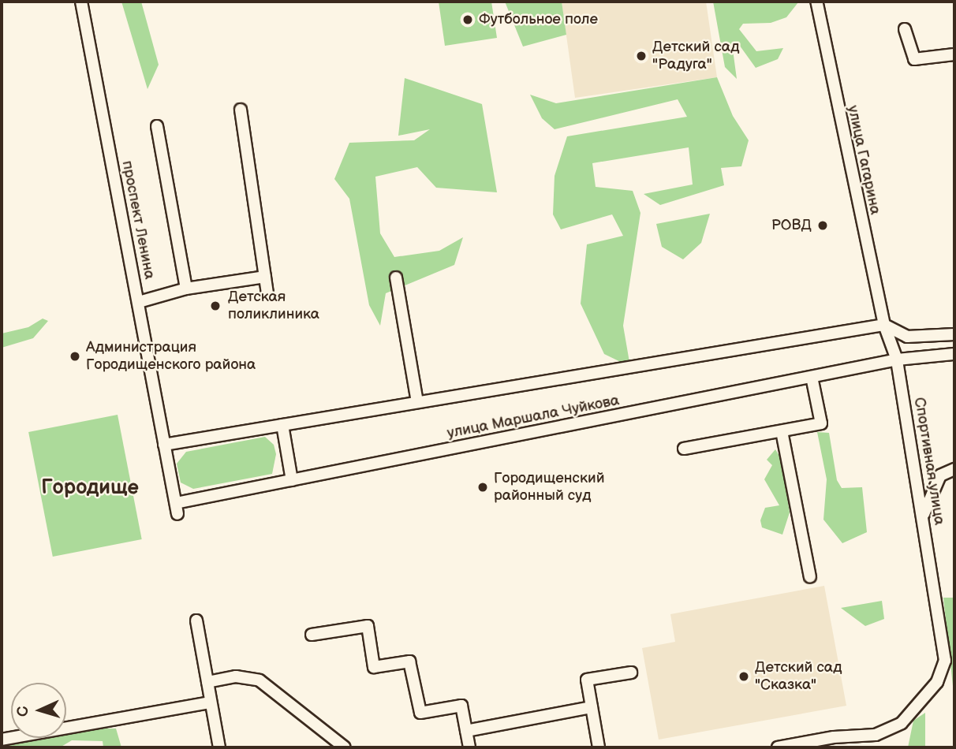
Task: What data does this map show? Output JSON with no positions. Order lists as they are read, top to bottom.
{
  "streets": {
    "street": [
      "улица Гагарина",
      "проспект Ленина",
      "улица Маршала Чуйкова",
      "Спортивная улица"
    ]
  },
  "crossings": [
    ["улица Гагарина", "улица Маршала Чуйкова"],
    ["улица Гагарина", "Спортивная улица"],
    ["проспект Ленина", "улица Маршала Чуйкова"],
    ["улица Маршала Чуйкова", "Спортивная улица"]
  ],
  "districts": ["Городище"],
  "places": [
    "Футбольное поле",
    "Детский сад \"Радуга\"",
    "РОВД",
    "Детская поликлиника",
    "Администрация Городищенского района",
    "Городищенский районный суд",
    "Детский сад \"Сказка\""
  ],
  "north": "left"
}
